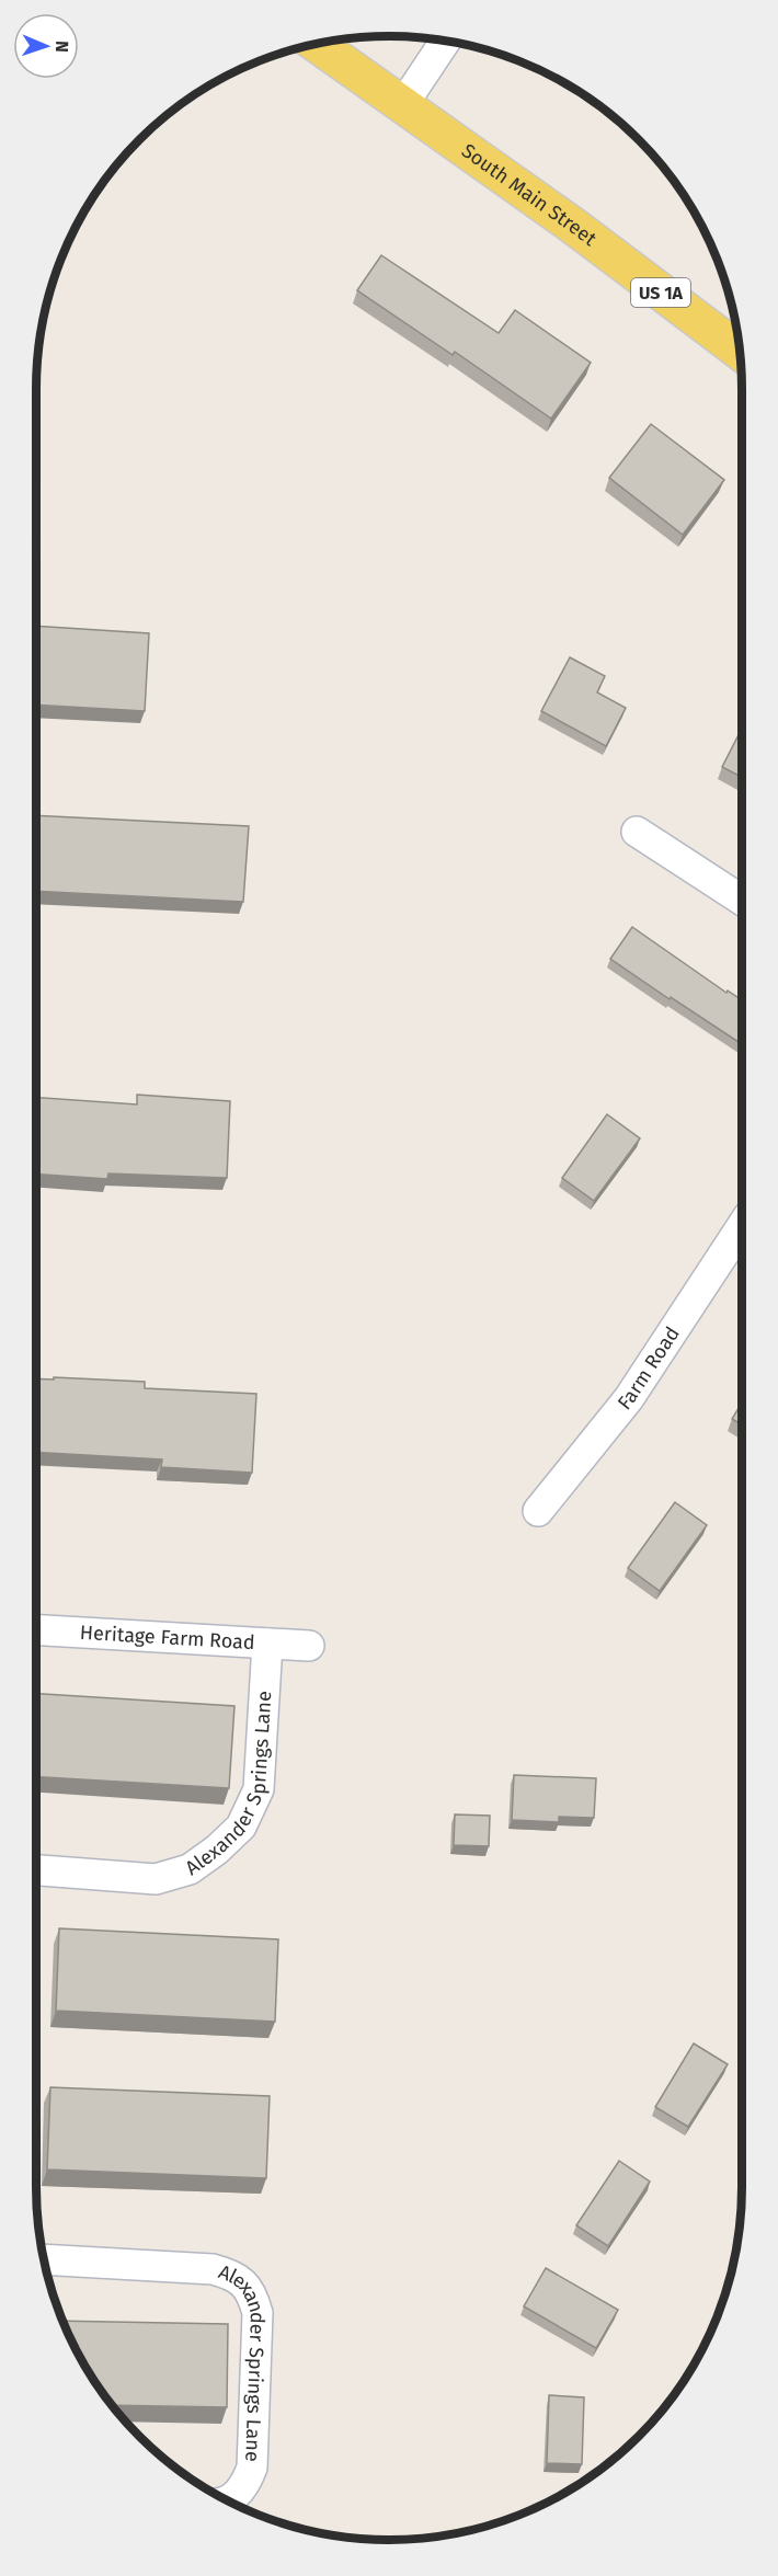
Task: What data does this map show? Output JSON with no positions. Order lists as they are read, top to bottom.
{
  "streets": {
    "main road": ["South Main Street", "US 1A"],
    "street": ["Farm Road", "Heritage Farm Road", "Alexander Springs Lane"]
  },
  "crossings": [
    ["Heritage Farm Road", "Alexander Springs Lane"]
  ],
  "north": "right"
}
